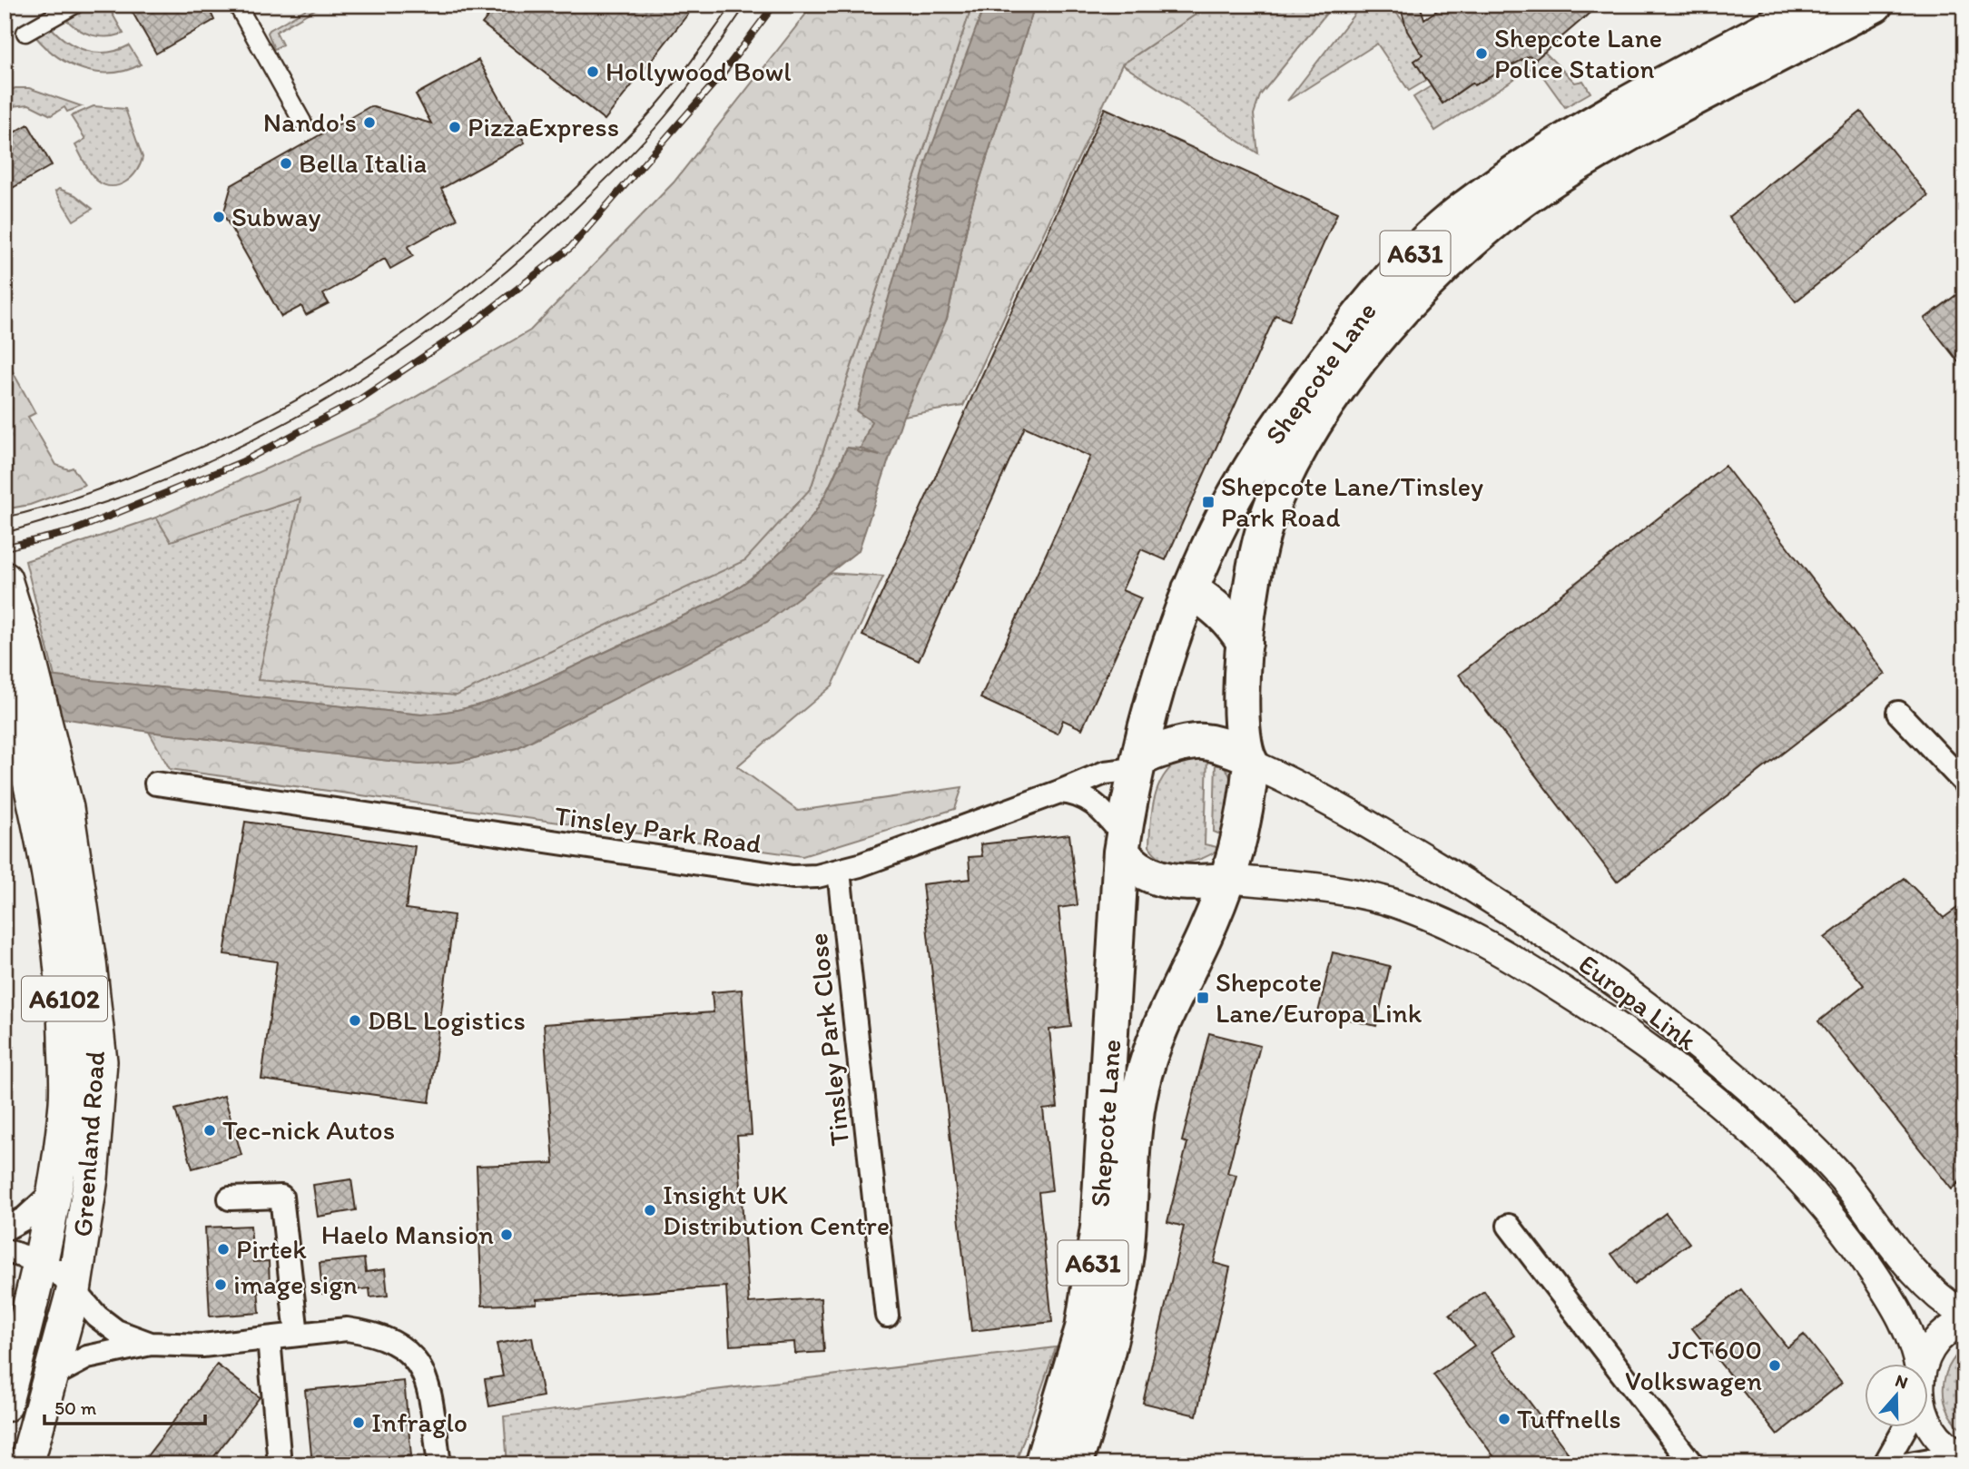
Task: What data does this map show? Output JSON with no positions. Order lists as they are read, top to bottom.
{
  "streets": {
    "highway": ["A631", "Shepcote Lane"],
    "main road": ["A6102", "Greenland Road"],
    "street": ["Tinsley Park Road", "Europa Link", "Tinsley Park Close"]
  },
  "crossings": [
    ["Shepcote Lane", "Tinsley Park Road"],
    ["Shepcote Lane", "Europa Link"],
    ["Tinsley Park Road", "Europa Link"],
    ["Tinsley Park Road", "Tinsley Park Close"],
    ["A6102", "Greenland Road"]
  ],
  "places": {
    "other": [
      "Shepcote Lane Police Station",
      "Hollywood Bowl",
      "Nando's",
      "PizzaExpress",
      "Bella Italia",
      "Subway",
      "DBL Logistics",
      "Tec-nick Autos",
      "Insight UK Distribution Centre",
      "Haelo Mansion",
      "Pirtek",
      "image sign",
      "JCT600 Volkswagen",
      "Tuffnells",
      "Infraglo"
    ],
    "transit": ["Shepcote Lane/Tinsley Park Road", "Shepcote Lane/Europa Link"]
  },
  "scale_bar": "50 m",
  "north": "top"
}
